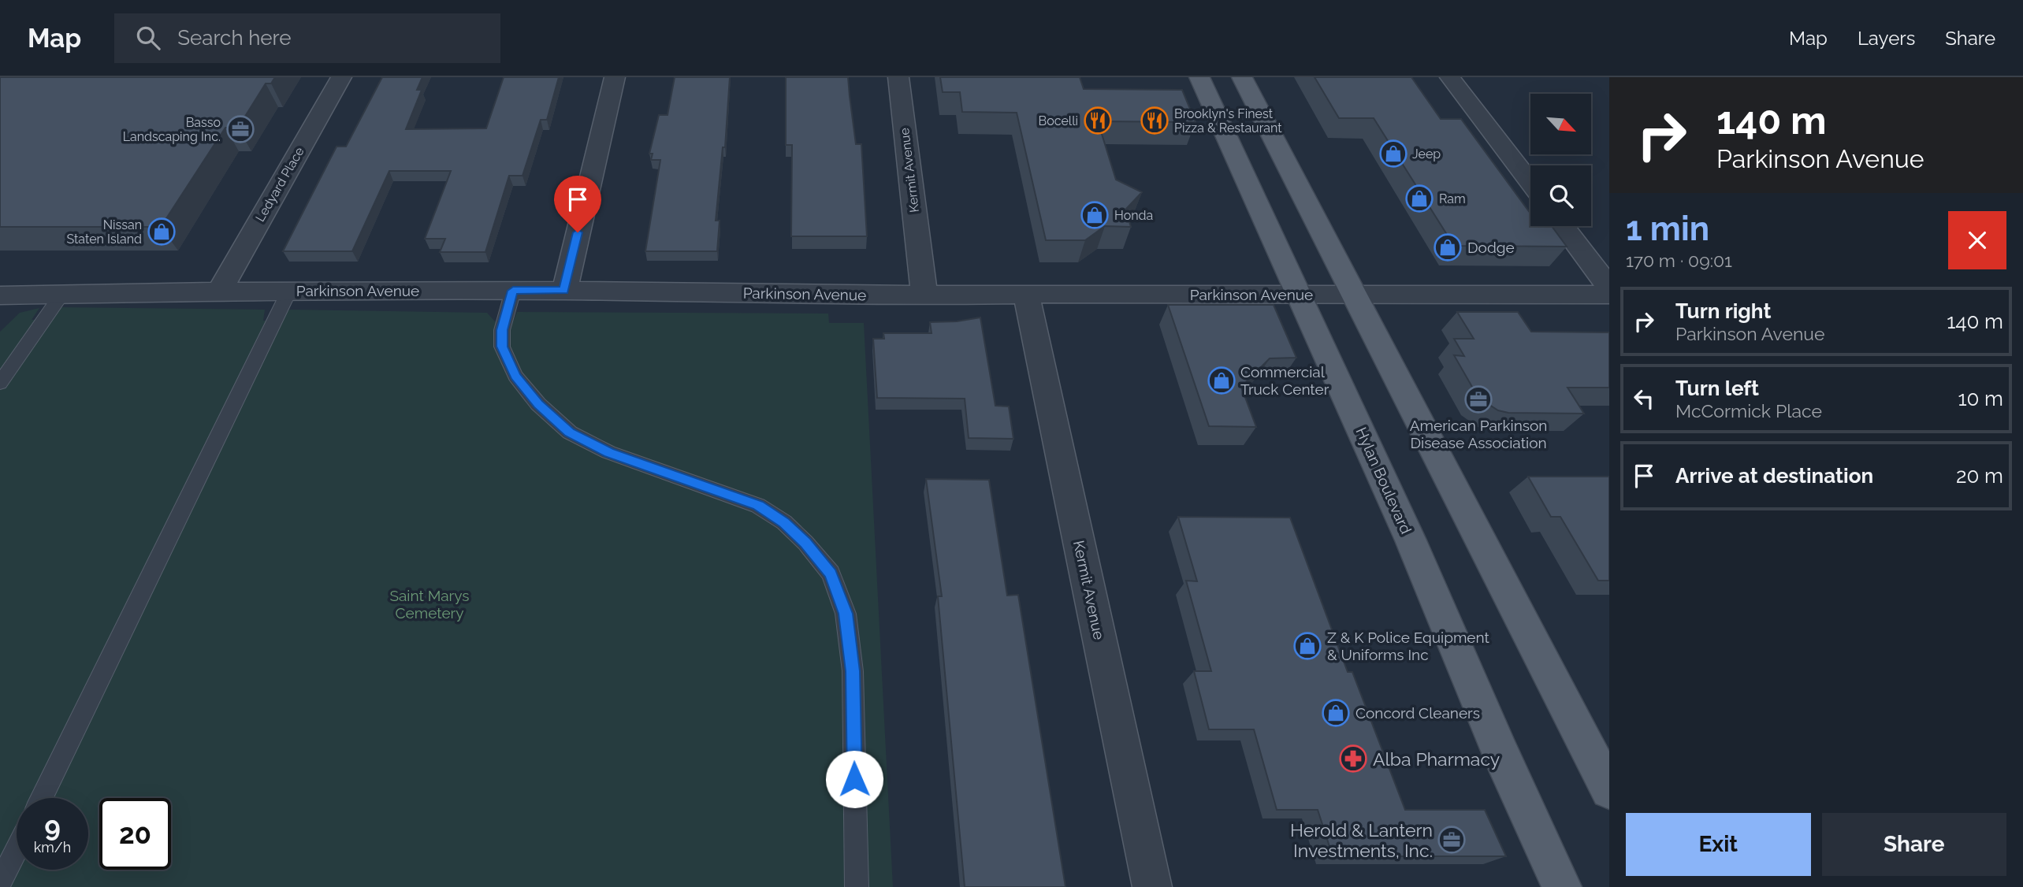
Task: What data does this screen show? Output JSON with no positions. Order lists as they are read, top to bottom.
{
  "streets": {
    "main road": ["Hylan Boulevard"],
    "street": ["Kermit Avenue", "Ledyard Place", "Parkinson Avenue"]
  },
  "crossings": [
    ["Kermit Avenue", "Parkinson Avenue"],
    ["Ledyard Place", "Parkinson Avenue"],
    ["Parkinson Avenue", "Hylan Boulevard"]
  ],
  "parks": ["Saint Marys Cemetery"],
  "places": {
    "restaurant": ["Bocelli", "Brooklyn's Finest Pizza & Restaurant"],
    "office": ["Basso Landscaping Inc.", "American Parkinson Disease Association", "Herold & Lantern Investments, Inc."],
    "shop": [
      "Jeep",
      "Ram",
      "Honda",
      "Nissan Staten Island",
      "Dodge",
      "Commercial Truck Center",
      "Z & K Police Equipment & Uniforms Inc",
      "Concord Cleaners"
    ],
    "pharmacy": ["Alba Pharmacy"]
  },
  "north": "bottom right",
  "page": {
    "header": "Map",
    "search": "Search here",
    "nav": ["Map", "Layers", "Share"],
    "turn": ["140 m", "Parkinson Avenue"],
    "heading": ["1 min", "170 m · 09:01"],
    "list": [
      {
        "name": "Turn right",
        "note": "Parkinson Avenue",
        "value": "140 m"
      },
      {
        "name": "Turn left",
        "note": "McCormick Place",
        "value": "10 m"
      },
      {
        "name": "Arrive at destination",
        "value": "20 m"
      }
    ],
    "speed": "9 km/h",
    "limit": "20",
    "buttons": ["Exit", "Share"]
  }
}
